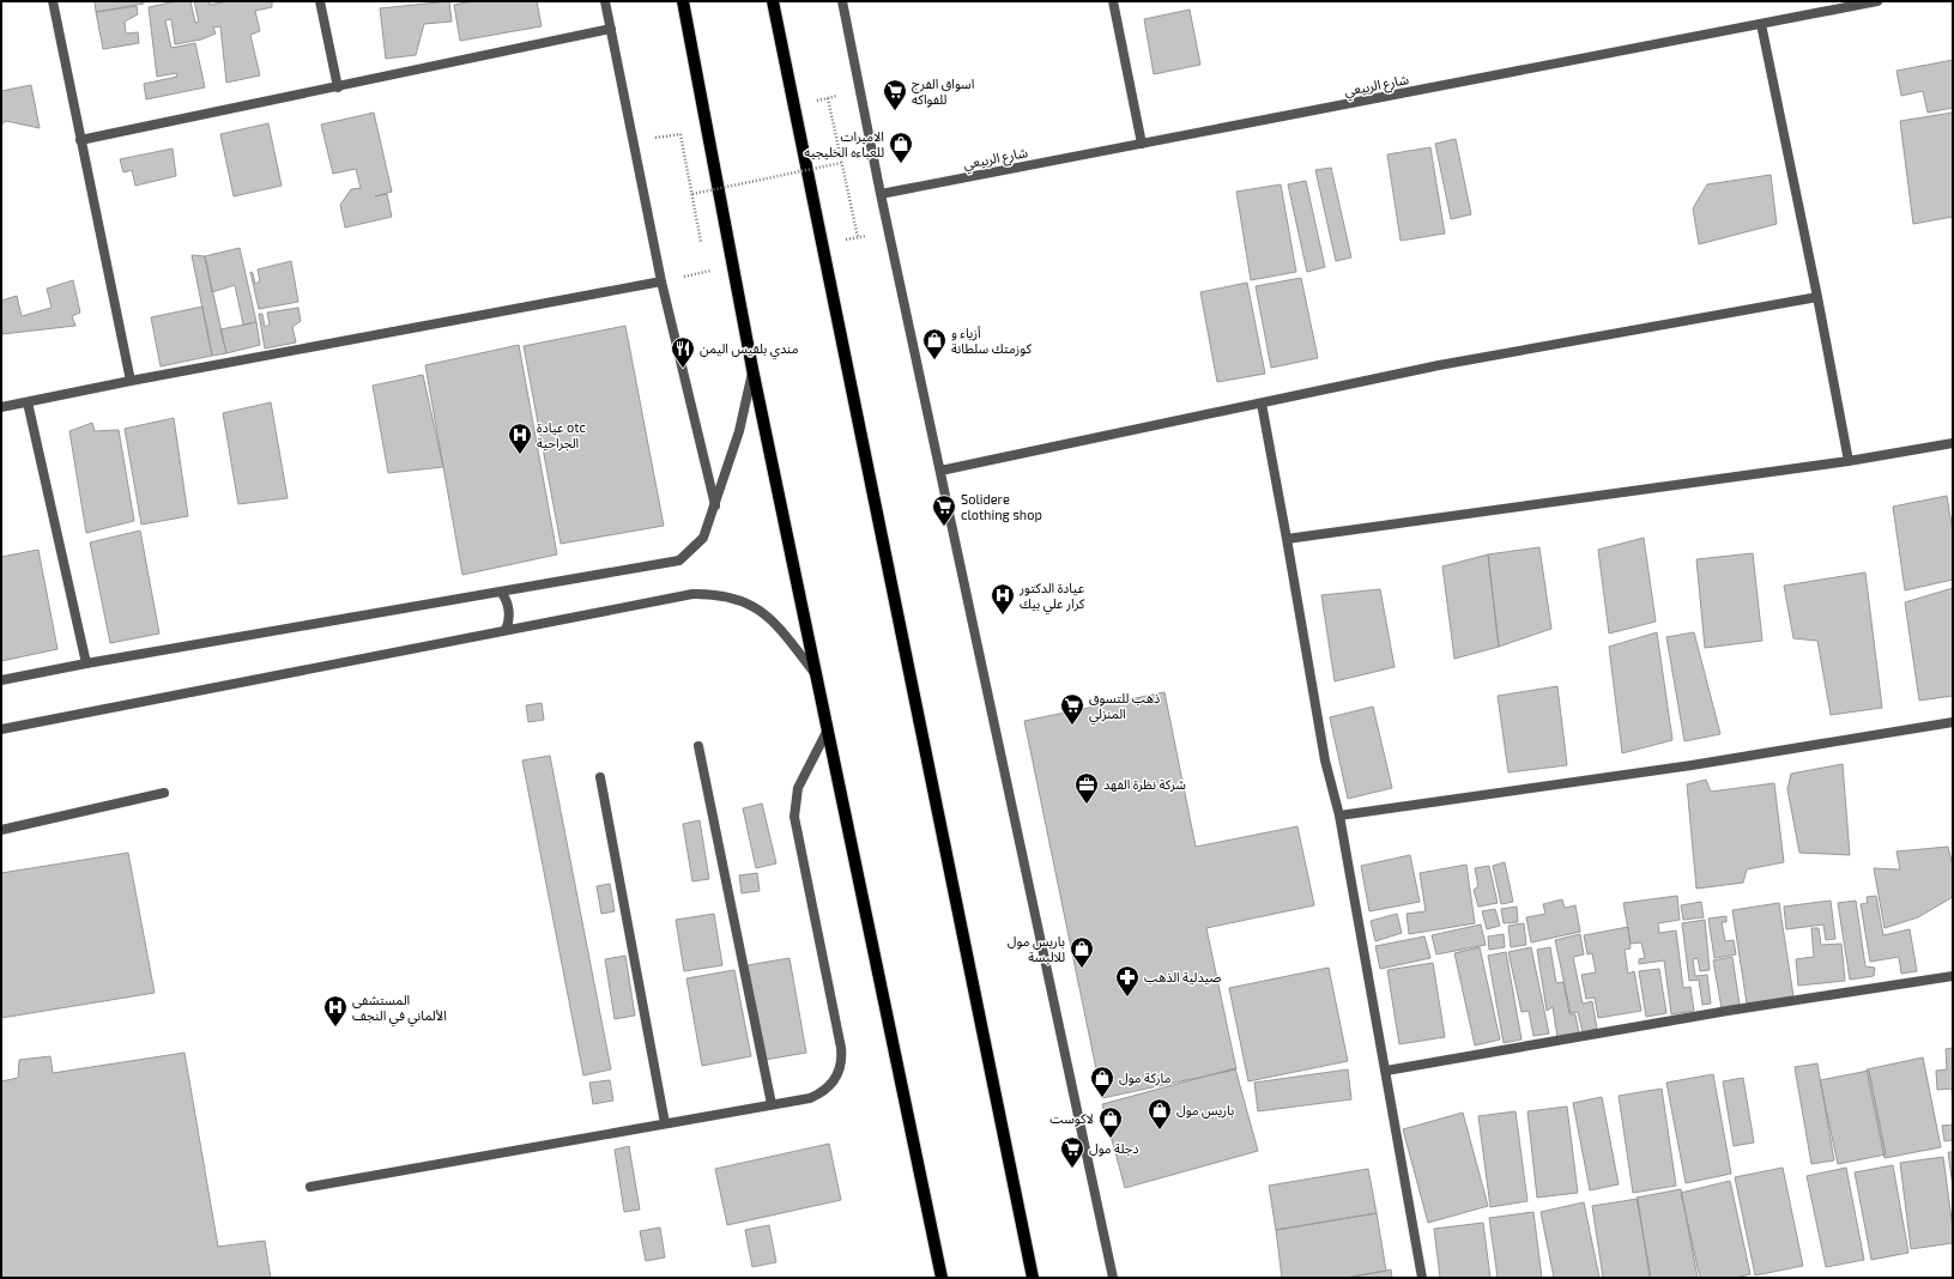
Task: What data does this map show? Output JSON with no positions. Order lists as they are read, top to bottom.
{
  "streets": {
    "street": ["شارع الربيعي"]
  },
  "places": {
    "supermarket": [
      "اسواق الفرج للفواكه",
      "Solidere clothing shop",
      "ذهب للتسوق المنزلي",
      "دجلة مول"
    ],
    "shop": [
      "الاميرات للعباءه الخليجيه",
      "أزياء و كوزمتك سلطانة",
      "باريس مول للالبسة",
      "ماركة مول",
      "باريس مول",
      "لاكوست"
    ],
    "restaurant": ["مندي بلقيس اليمن"],
    "hospital": ["عيادة otc الجراحية", "عيادة الدكتور كرار علي بيك", "المستشفى الألماني في النجف"],
    "office": ["شركة نظرة الفهد"],
    "pharmacy": ["صيدلية الذهب"]
  }
}
